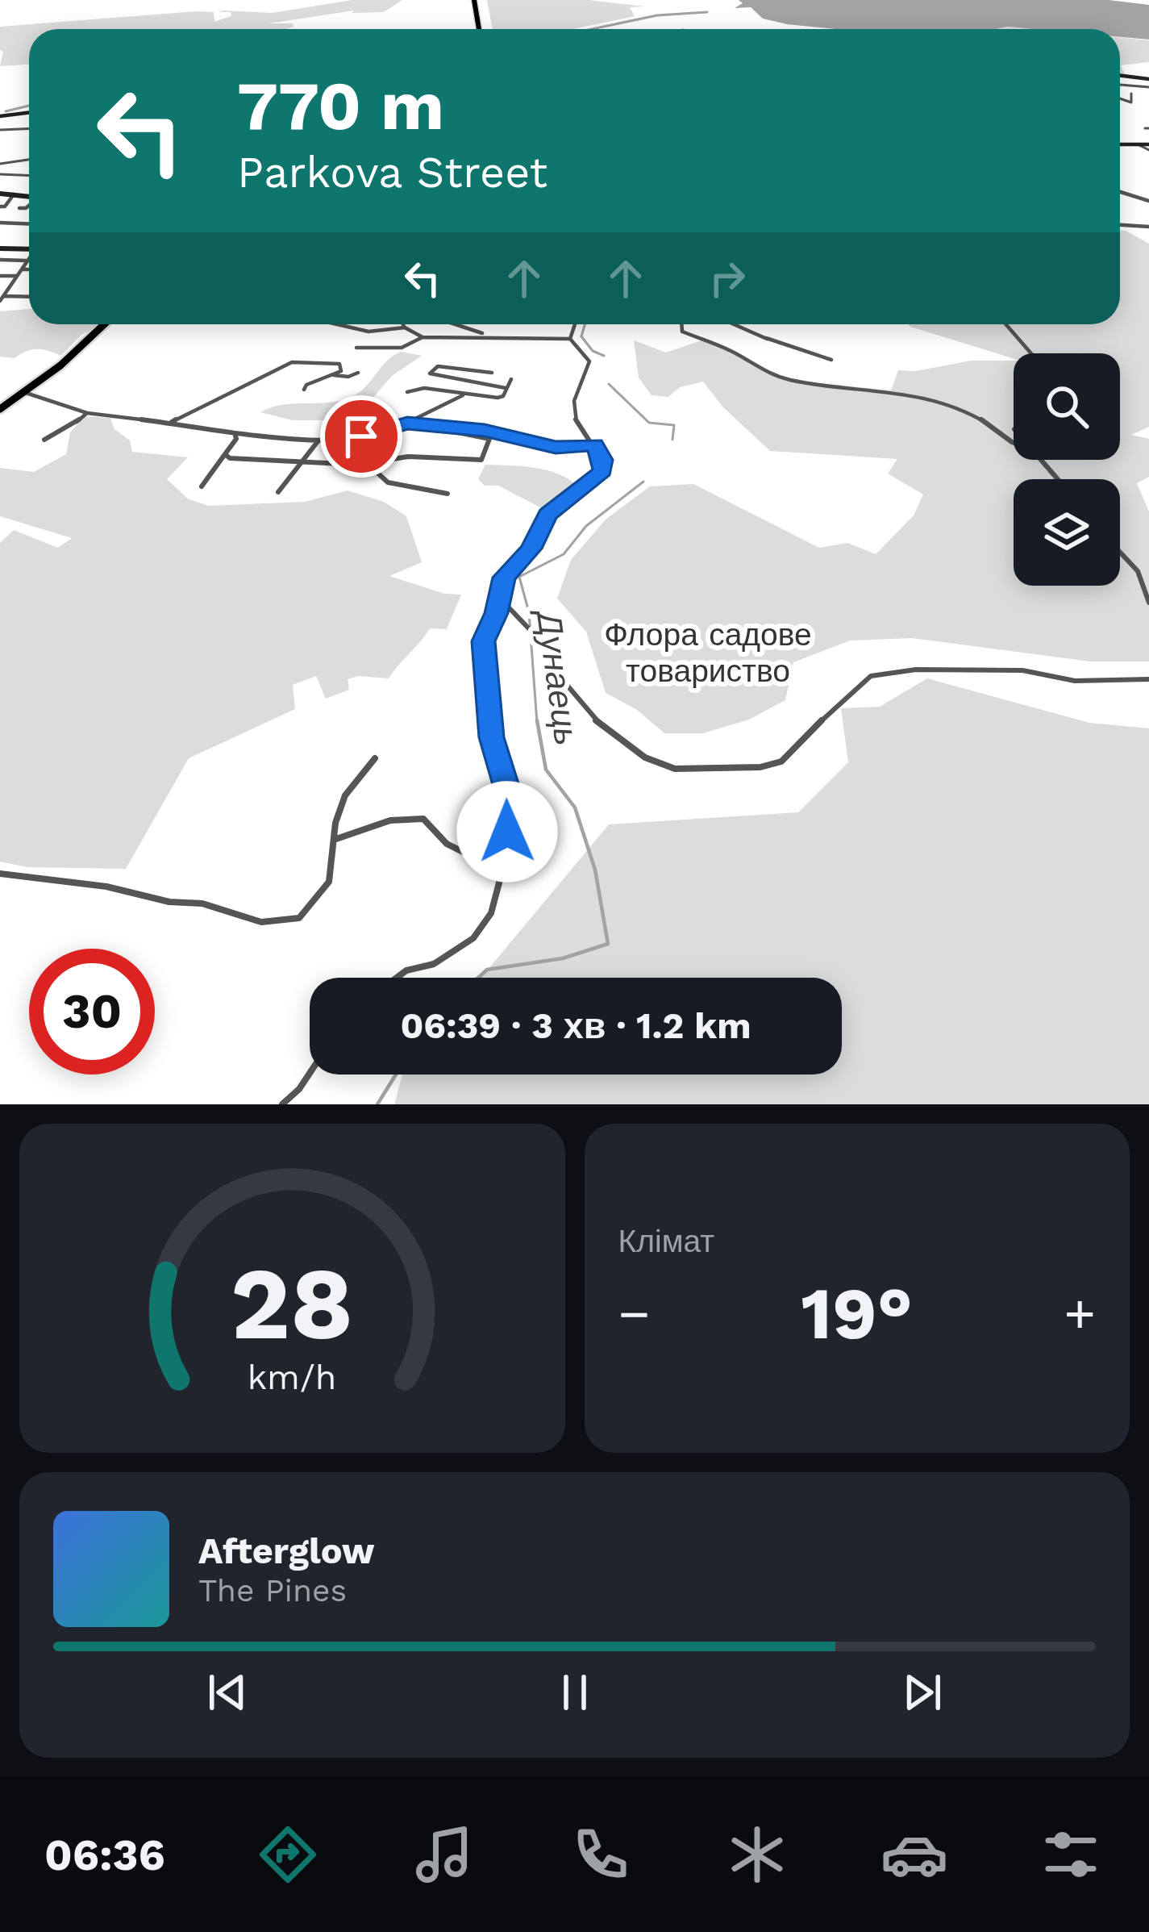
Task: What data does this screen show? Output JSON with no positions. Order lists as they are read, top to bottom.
{
  "water": ["Дунаець"],
  "parks": ["Флора садове товариство"],
  "page": {
    "turn": ["770 m", "Parkova Street"],
    "limit": "30",
    "trip": "06:39 · 3 хв · 1.2 km",
    "tile": "Клімат",
    "heat": ["−", "19°", "+"],
    "song": ["Afterglow", "The Pines"],
    "tabs": "06:36",
    "gauge": ["28", "km/h"]
  }
}
